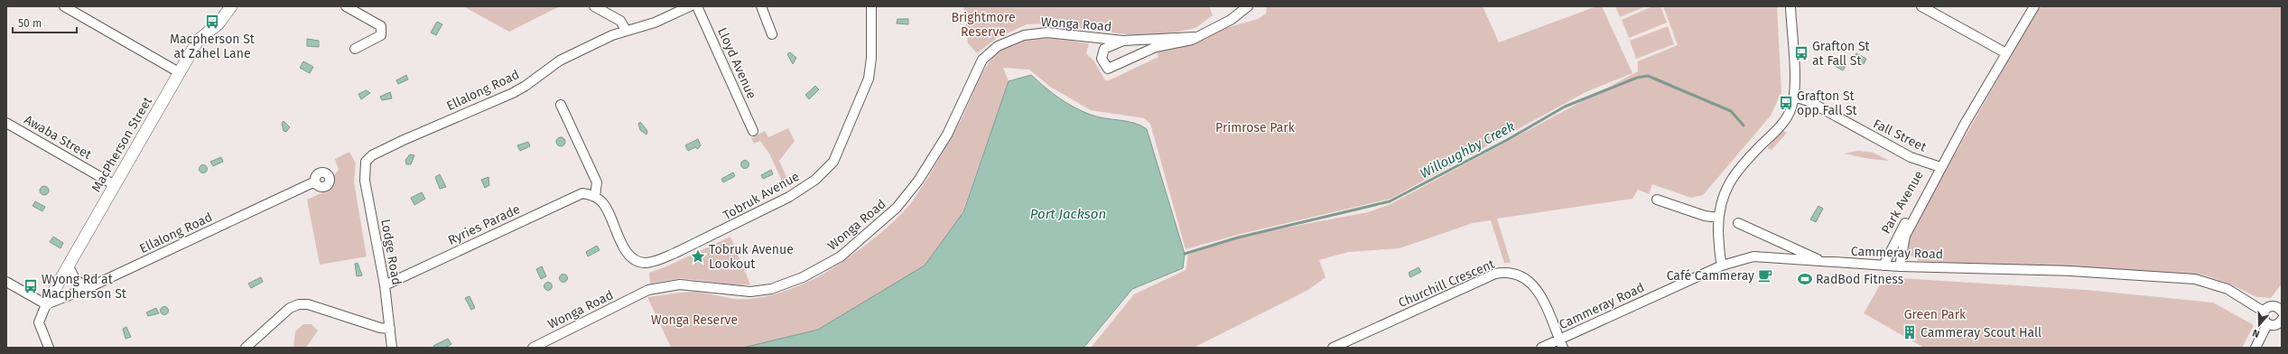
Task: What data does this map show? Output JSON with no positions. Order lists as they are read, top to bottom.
{
  "streets": {
    "street": [
      "Wonga Road",
      "Lloyd Avenue",
      "Ellalong Road",
      "Fall Street",
      "Awaba Street",
      "MacPherson Street",
      "Tobruk Avenue",
      "Park Avenue",
      "Ryries Parade",
      "Lodge Road",
      "Cammeray Road",
      "Churchill Crescent"
    ]
  },
  "crossings": [
    ["Ellalong Road", "MacPherson Street"],
    ["Ellalong Road", "Lodge Road"],
    ["Fall Street", "Park Avenue"],
    ["Awaba Street", "MacPherson Street"],
    ["Tobruk Avenue", "Ryries Parade"],
    ["Park Avenue", "Cammeray Road"],
    ["Ryries Parade", "Lodge Road"],
    ["Cammeray Road", "Churchill Crescent"]
  ],
  "water": ["Willoughby Creek", "Port Jackson"],
  "parks": [
    "Brightmore Reserve",
    "Primrose Park",
    "Green Park",
    "Wonga Reserve"
  ],
  "places": {
    "bus stop": [
      "Macpherson St at Zahel Lane",
      "Grafton St at Fall St",
      "Grafton St opp Fall St",
      "Wyong Rd at Macpherson St"
    ],
    "place": ["Tobruk Avenue Lookout"],
    "cafe": ["Café Cammeray"],
    "sports": ["RadBod Fitness"],
    "building": ["Cammeray Scout Hall"]
  },
  "scale_bar": "50 m",
  "north": "bottom"
}
